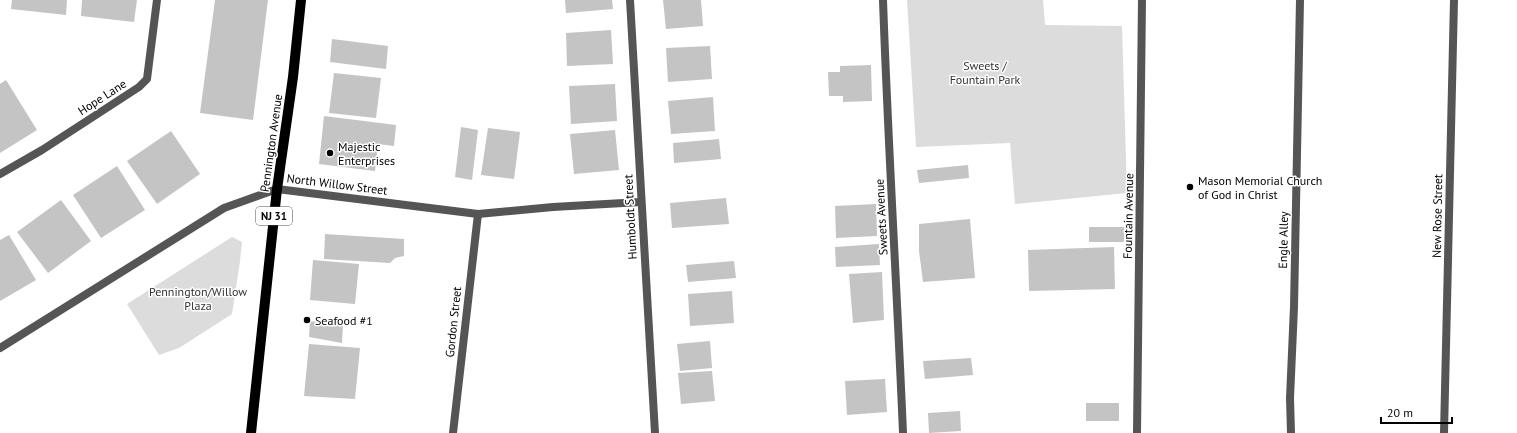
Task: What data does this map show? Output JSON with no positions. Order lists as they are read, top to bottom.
{
  "streets": {
    "main road": ["Pennington Avenue", "NJ 31"],
    "street": [
      "Hope Lane",
      "North Willow Street",
      "Fountain Avenue",
      "New Rose Street",
      "Humboldt Street",
      "Sweets Avenue",
      "Engle Alley",
      "Gordon Street"
    ]
  },
  "crossings": [
    ["Pennington Avenue", "North Willow Street"],
    ["North Willow Street", "Humboldt Street"],
    ["North Willow Street", "Gordon Street"]
  ],
  "parks": ["Sweets / Fountain Park", "Pennington/Willow Plaza"],
  "places": ["Majestic Enterprises", "Mason Memorial Church of God in Christ", "Seafood #1"],
  "scale_bar": "20 m"
}
